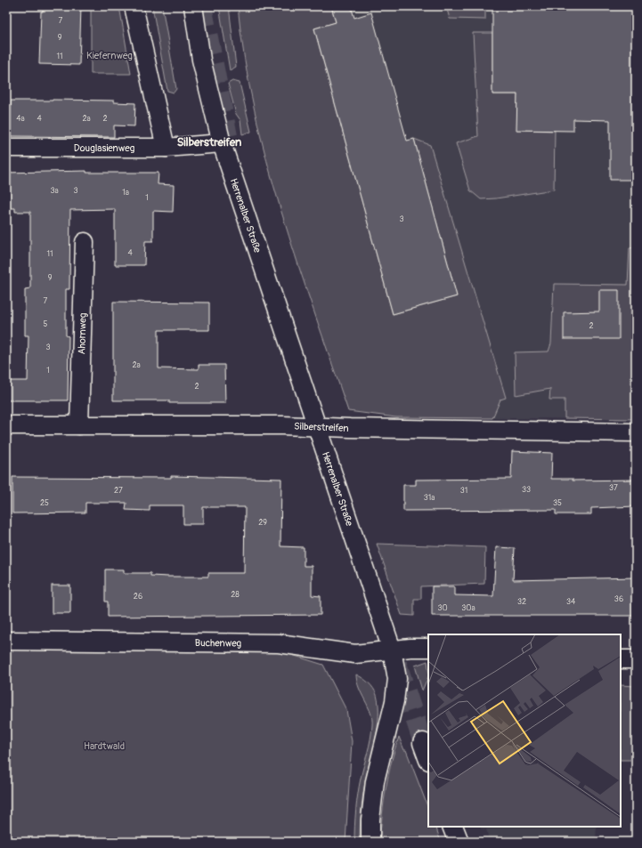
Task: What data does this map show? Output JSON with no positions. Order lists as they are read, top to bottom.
{
  "streets": {
    "street": [
      "Douglasienweg",
      "Herrenalber Straße",
      "Ahornweg",
      "Silberstreifen",
      "Buchenweg"
    ]
  },
  "crossings": [
    ["Douglasienweg", "Herrenalber Straße"],
    ["Herrenalber Straße", "Silberstreifen"],
    ["Herrenalber Straße", "Buchenweg"],
    ["Ahornweg", "Silberstreifen"]
  ],
  "districts": ["Silberstreifen"],
  "parks": ["Kiefernweg", "Hardtwald"],
  "house_numbers": [
    "7",
    "9",
    "11",
    "4a",
    "4",
    "2a",
    "2",
    "3a",
    "3",
    "1a",
    "1",
    "3",
    "4",
    "11",
    "9",
    "7",
    "5",
    "2",
    "3",
    "2a",
    "1",
    "2",
    "37",
    "33",
    "27",
    "31",
    "31a",
    "25",
    "35",
    "29",
    "28",
    "26",
    "36",
    "32",
    "34",
    "30",
    "30a"
  ]
}
